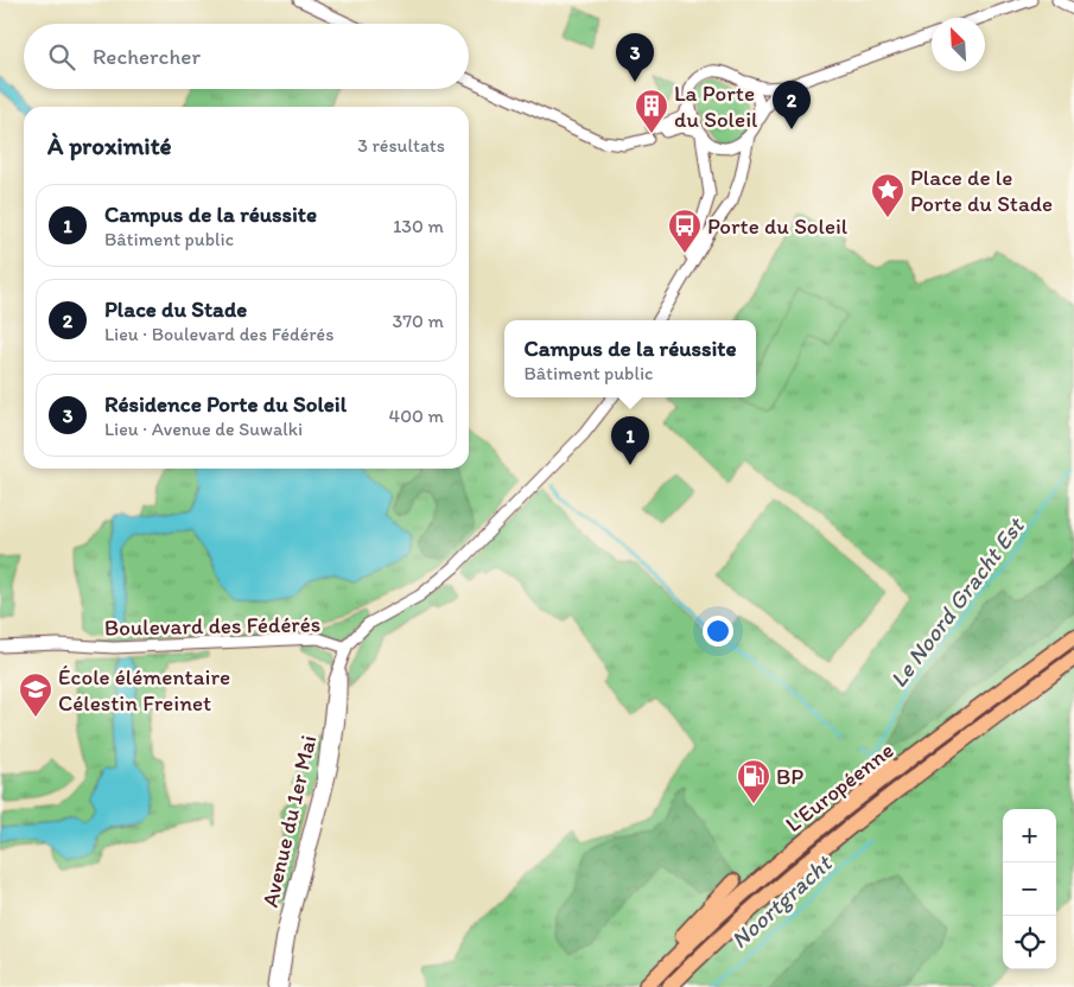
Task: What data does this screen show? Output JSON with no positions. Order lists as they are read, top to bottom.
{
  "streets": {
    "highway": ["L'Européenne"],
    "street": ["Boulevard des Fédérés", "Avenue du 1er Mai"]
  },
  "crossings": [
    ["Boulevard des Fédérés", "Avenue du 1er Mai"]
  ],
  "water": ["Le Noord Gracht Est", "Noortgracht"],
  "places": {
    "building": ["La Porte du Soleil"],
    "place": ["Place de le Porte du Stade"],
    "bus stop": ["Porte du Soleil"],
    "school or university": ["École élémentaire Célestin Freinet"],
    "fuel station": ["BP"]
  },
  "north": "top left",
  "page": {
    "search": "Rechercher",
    "pins": ["3", "2", "1"],
    "heading": ["À proximité", "3 résultats"],
    "list": [
      {
        "mark": "1",
        "name": "Campus de la réussite",
        "note": "Bâtiment public",
        "value": "130 m"
      },
      {
        "mark": "2",
        "name": "Place du Stade",
        "note": "Lieu · Boulevard des Fédérés",
        "value": "370 m"
      },
      {
        "mark": "3",
        "name": "Résidence Porte du Soleil",
        "note": "Lieu · Avenue de Suwalki",
        "value": "400 m"
      }
    ],
    "popup": ["Campus de la réussite", "Bâtiment public"],
    "map_buttons": ["+", "−"]
  }
}
